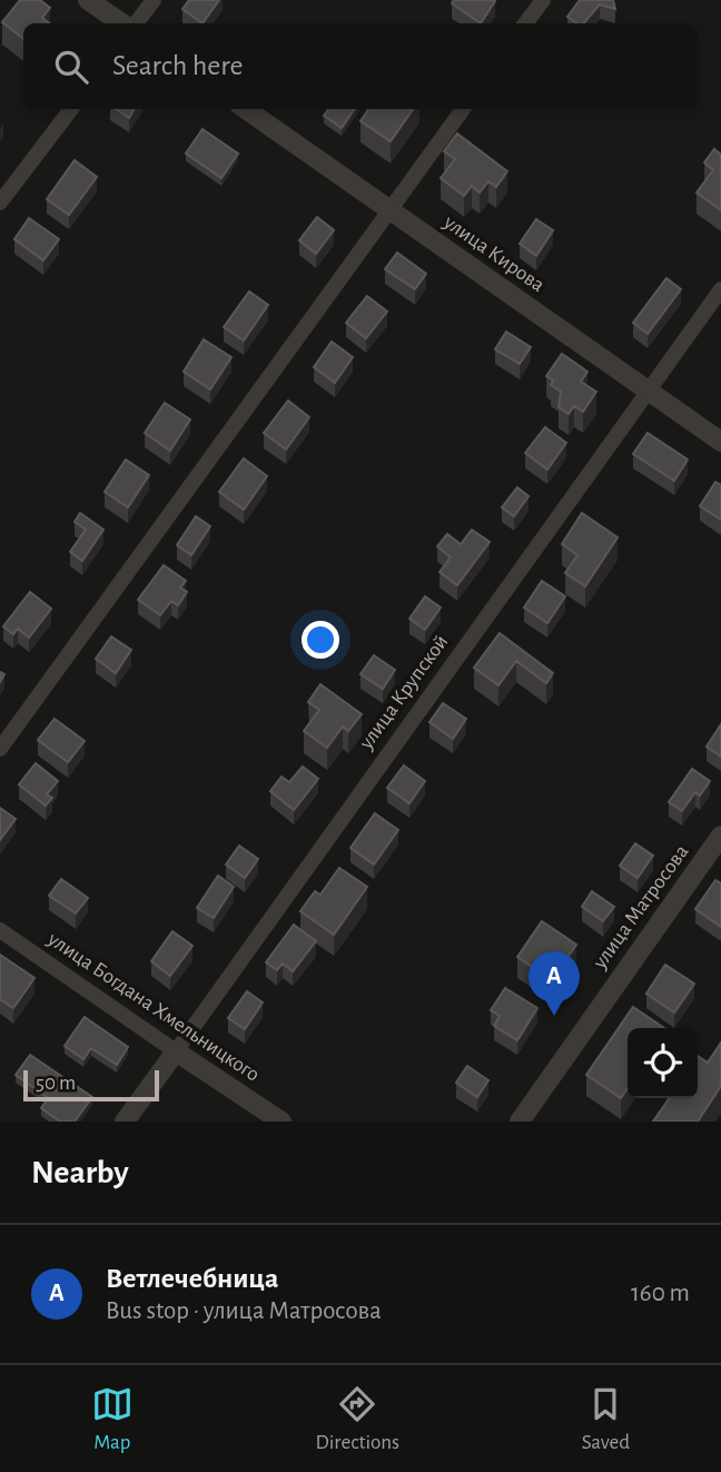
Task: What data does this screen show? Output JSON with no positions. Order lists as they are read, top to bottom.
{
  "streets": {
    "street": [
      "улица Кирова",
      "улица Крупской",
      "улица Матросова",
      "улица Богдана Хмельницкого"
    ]
  },
  "crossings": [
    ["улица Кирова", "улица Крупской"],
    ["улица Крупской", "улица Богдана Хмельницкого"]
  ],
  "scale_bar": "50 m",
  "page": {
    "search": "Search here",
    "pins": "A",
    "scale": "50 m",
    "heading": "Nearby",
    "list": [
      {
        "mark": "A",
        "name": "Ветлечебница",
        "note": "Bus stop · улица Матросова",
        "value": "160 m"
      }
    ],
    "nav": ["Map", "Directions", "Saved"]
  }
}
